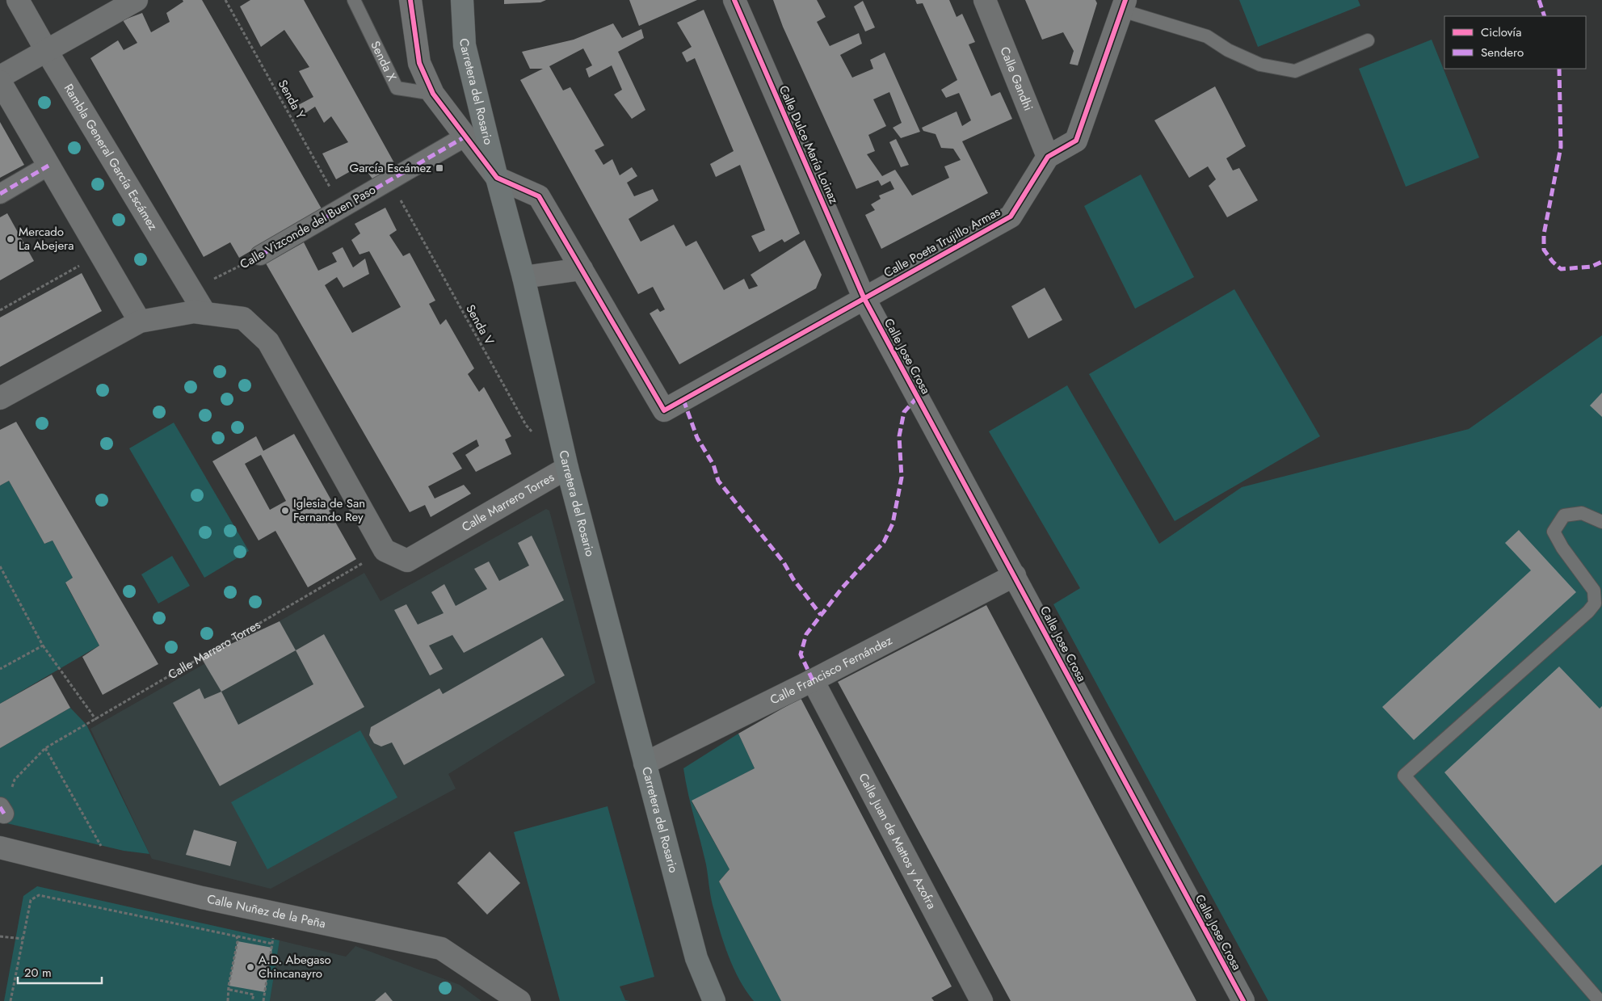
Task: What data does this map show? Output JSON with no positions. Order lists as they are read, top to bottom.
{
  "streets": {
    "main road": ["Carretera del Rosario"],
    "street": [
      "Calle Gandhi",
      "Calle Dulce María Loinaz",
      "Rambla General García Escámez",
      "Calle Vizconde del Buen Paso",
      "Calle Poeta Trujillo Armas",
      "Calle Jose Crosa",
      "Calle Marrero Torres",
      "Calle Francisco Fernández",
      "Calle Juan de Mattos y Azofra",
      "Calle Nuñez de la Peña"
    ],
    "lane": ["Senda X"],
    "path": ["Senda Y", "Senda V"]
  },
  "crossings": [
    ["Calle Gandhi", "Calle Poeta Trujillo Armas"],
    ["Carretera del Rosario", "Calle Marrero Torres"],
    ["Carretera del Rosario", "Calle Francisco Fernández"],
    ["Senda Y", "Calle Vizconde del Buen Paso"],
    ["Calle Dulce María Loinaz", "Calle Poeta Trujillo Armas"],
    ["Calle Dulce María Loinaz", "Calle Jose Crosa"],
    ["Rambla General García Escámez", "Calle Vizconde del Buen Paso"],
    ["Calle Vizconde del Buen Paso", "Senda V"],
    ["Calle Poeta Trujillo Armas", "Calle Jose Crosa"],
    ["Calle Jose Crosa", "Calle Francisco Fernández"],
    ["Calle Marrero Torres", "Calle Nuñez de la Peña"],
    ["Calle Francisco Fernández", "Calle Juan de Mattos y Azofra"]
  ],
  "places": {
    "transit": ["García Escámez"],
    "other": ["Mercado La Abejera", "Iglesia de San Fernando Rey", "A.D. Abegaso Chincanayro"]
  },
  "legend": ["Ciclovía", "Sendero"],
  "scale_bar": "20 m"
}
